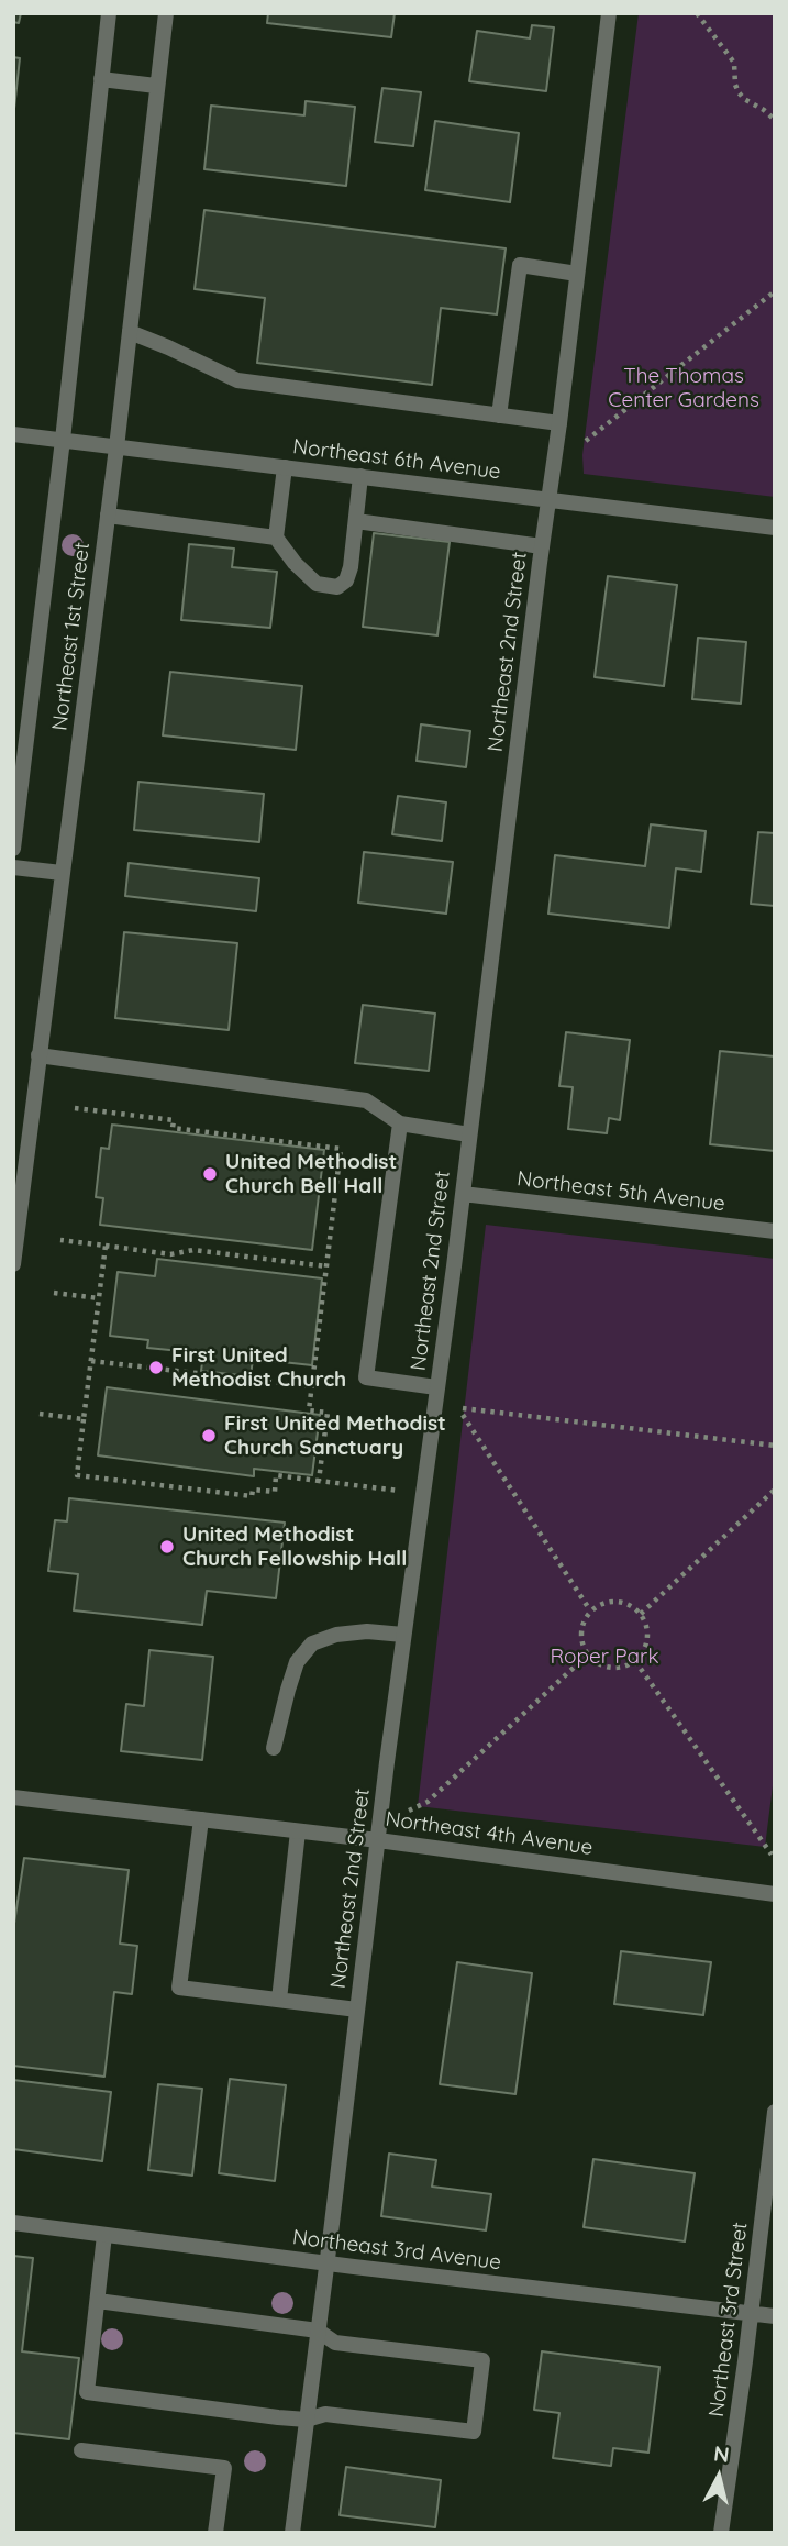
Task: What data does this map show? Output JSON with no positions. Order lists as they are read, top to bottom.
{
  "streets": {
    "street": [
      "Northeast 6th Avenue",
      "Northeast 1st Street",
      "Northeast 2nd Street",
      "Northeast 5th Avenue",
      "Northeast 4th Avenue",
      "Northeast 3rd Avenue",
      "Northeast 3rd Street"
    ]
  },
  "crossings": [
    ["Northeast 6th Avenue", "Northeast 1st Street"],
    ["Northeast 6th Avenue", "Northeast 2nd Street"],
    ["Northeast 2nd Street", "Northeast 5th Avenue"],
    ["Northeast 2nd Street", "Northeast 4th Avenue"],
    ["Northeast 2nd Street", "Northeast 3rd Avenue"],
    ["Northeast 3rd Avenue", "Northeast 3rd Street"]
  ],
  "parks": ["The Thomas Center Gardens", "Roper Park"],
  "places": [
    "United Methodist Church Bell Hall",
    "First United Methodist Church",
    "First United Methodist Church Sanctuary",
    "United Methodist Church Fellowship Hall"
  ],
  "north": "top"
}
